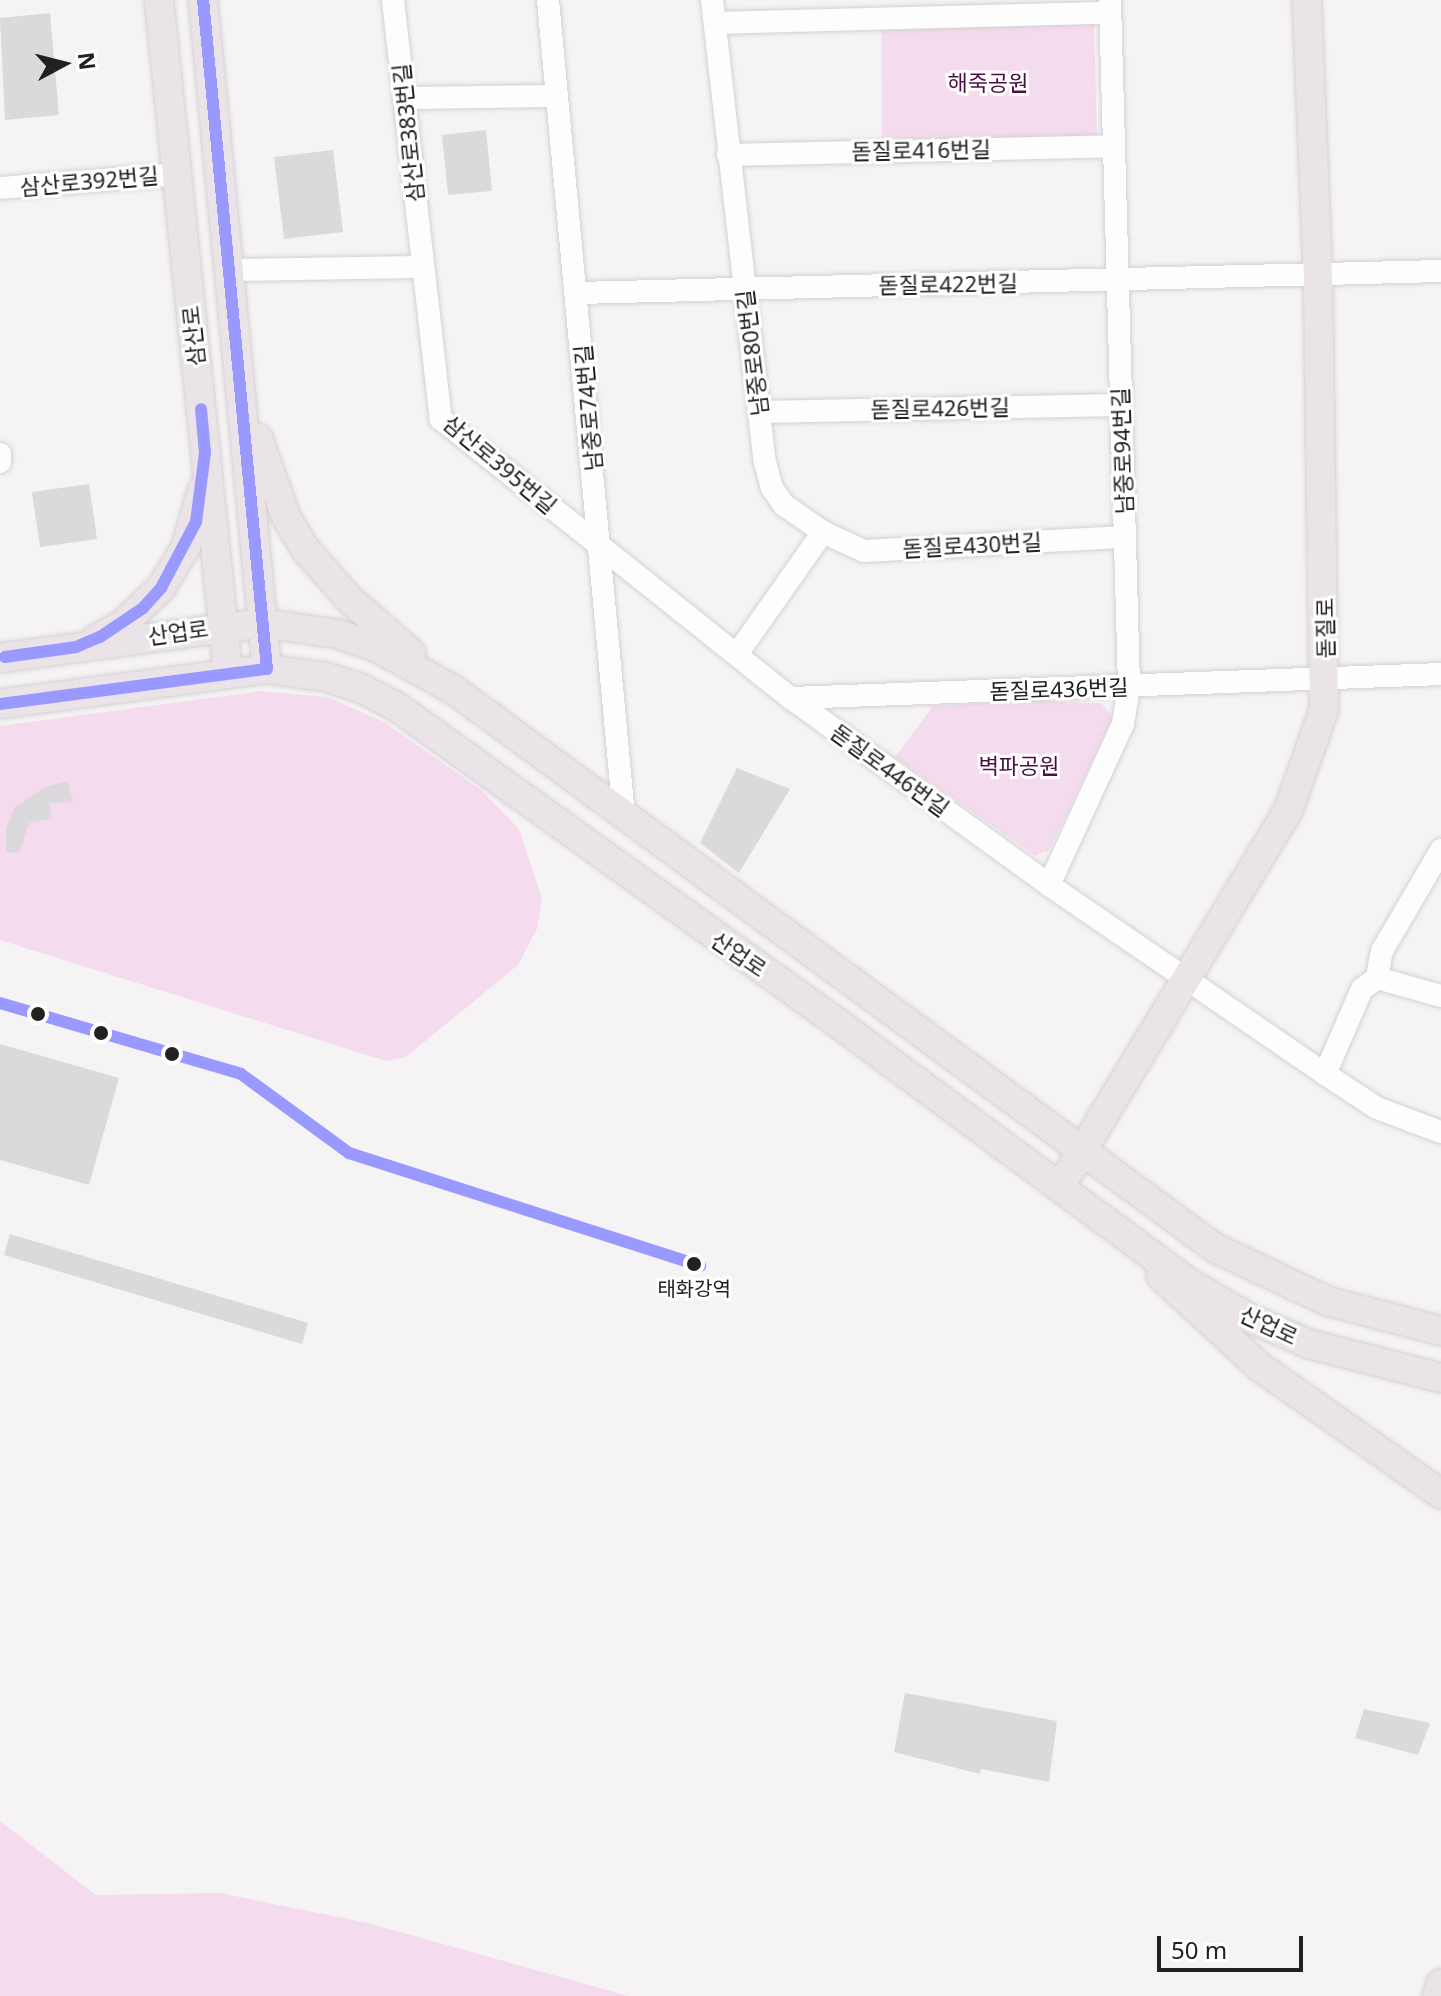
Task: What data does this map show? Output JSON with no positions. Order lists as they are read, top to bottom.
{
  "streets": {
    "main road": ["삼산로", "돋질로", "산업로"],
    "street": [
      "삼산로383번길",
      "돋질로416번길",
      "삼산로392번길",
      "돋질로422번길",
      "남중로80번길",
      "남중로74번길",
      "돋질로426번길",
      "남중로94번길",
      "삼산로395번길",
      "돋질로430번길",
      "돋질로436번길",
      "돋질로446번길"
    ]
  },
  "crossings": [
    ["삼산로383번길", "삼산로395번길"],
    ["돋질로416번길", "남중로80번길"],
    ["돋질로416번길", "남중로94번길"],
    ["삼산로392번길", "삼산로"],
    ["돋질로422번길", "남중로80번길"],
    ["돋질로422번길", "남중로74번길"],
    ["돋질로422번길", "남중로94번길"],
    ["돋질로422번길", "돋질로"],
    ["삼산로", "산업로"],
    ["남중로80번길", "돋질로426번길"],
    ["남중로80번길", "돋질로430번길"],
    ["남중로74번길", "삼산로395번길"],
    ["남중로74번길", "산업로"],
    ["남중로74번길", "돋질로446번길"],
    ["돋질로426번길", "남중로94번길"],
    ["남중로94번길", "돋질로430번길"],
    ["남중로94번길", "돋질로436번길"],
    ["남중로94번길", "돋질로446번길"],
    ["삼산로395번길", "돋질로446번길"],
    ["돋질로", "산업로"],
    ["돋질로", "돋질로436번길"],
    ["돋질로", "돋질로446번길"],
    ["돋질로436번길", "돋질로446번길"]
  ],
  "parks": ["해죽공원", "벽파공원"],
  "places": ["태화강역"],
  "scale_bar": "50 m",
  "north": "right"
}
